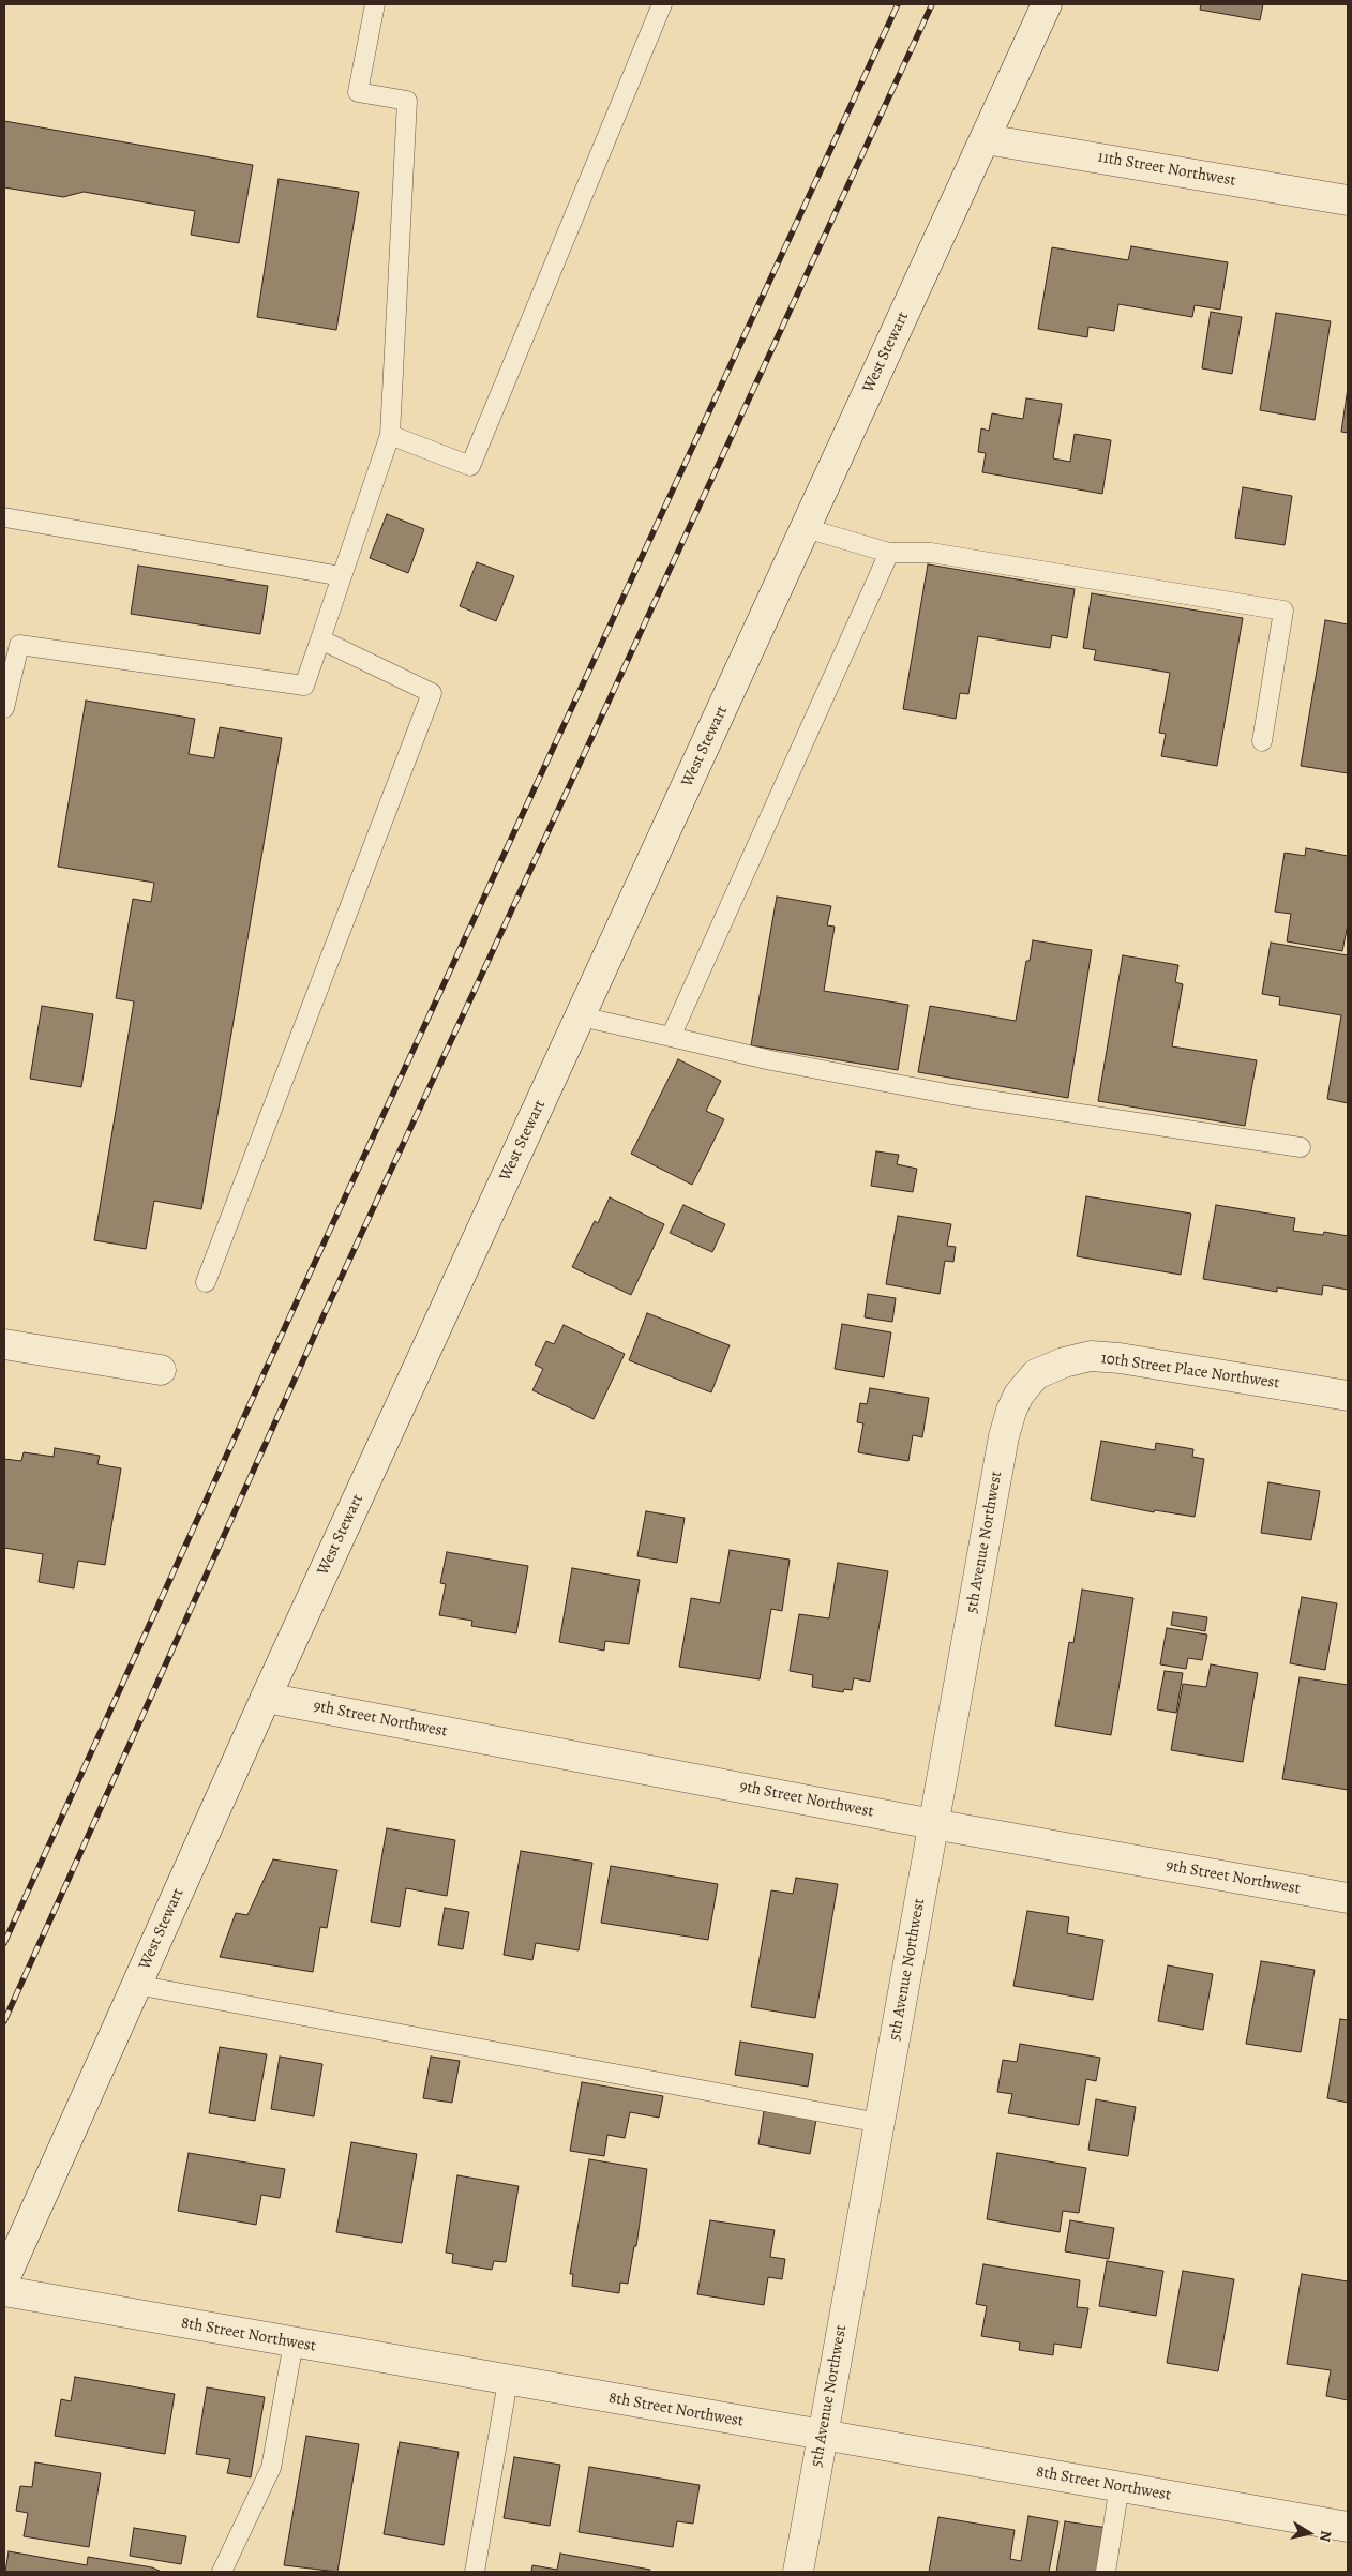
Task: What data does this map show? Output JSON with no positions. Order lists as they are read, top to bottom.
{
  "streets": {
    "street": [
      "11th Street Northwest",
      "West Stewart",
      "10th Street Place Northwest",
      "5th Avenue Northwest",
      "9th Street Northwest",
      "8th Street Northwest"
    ]
  },
  "crossings": [
    ["11th Street Northwest", "West Stewart"],
    ["West Stewart", "9th Street Northwest"],
    ["10th Street Place Northwest", "5th Avenue Northwest"],
    ["5th Avenue Northwest", "9th Street Northwest"],
    ["5th Avenue Northwest", "8th Street Northwest"]
  ],
  "north": "right"
}
